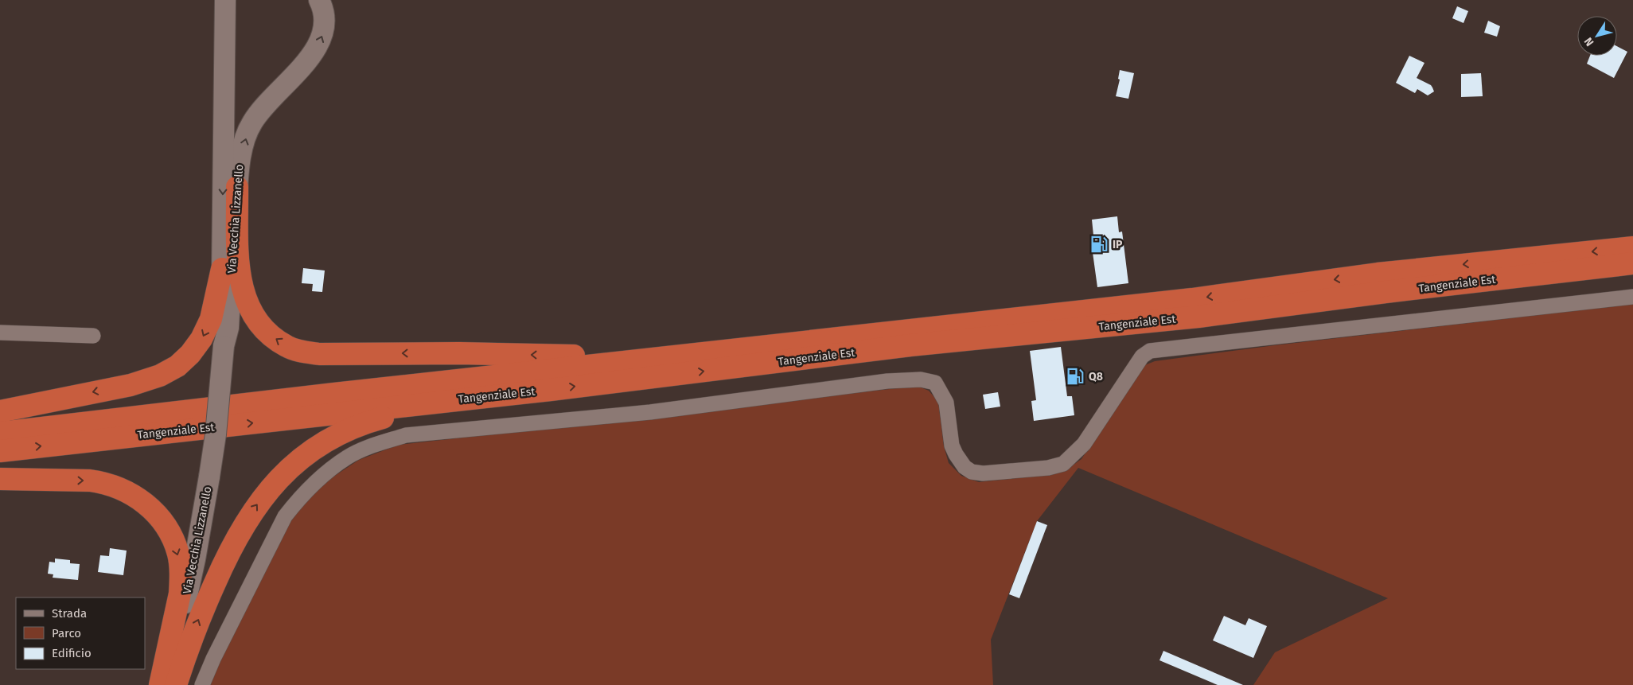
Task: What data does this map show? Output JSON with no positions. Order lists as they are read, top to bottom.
{
  "streets": {
    "highway": ["Tangenziale Est"],
    "street": ["Via Vecchia Lizzanello"]
  },
  "places": {
    "fuel station": ["IP", "Q8"]
  },
  "legend": ["Strada", "Parco", "Edificio"],
  "north": "bottom left"
}
